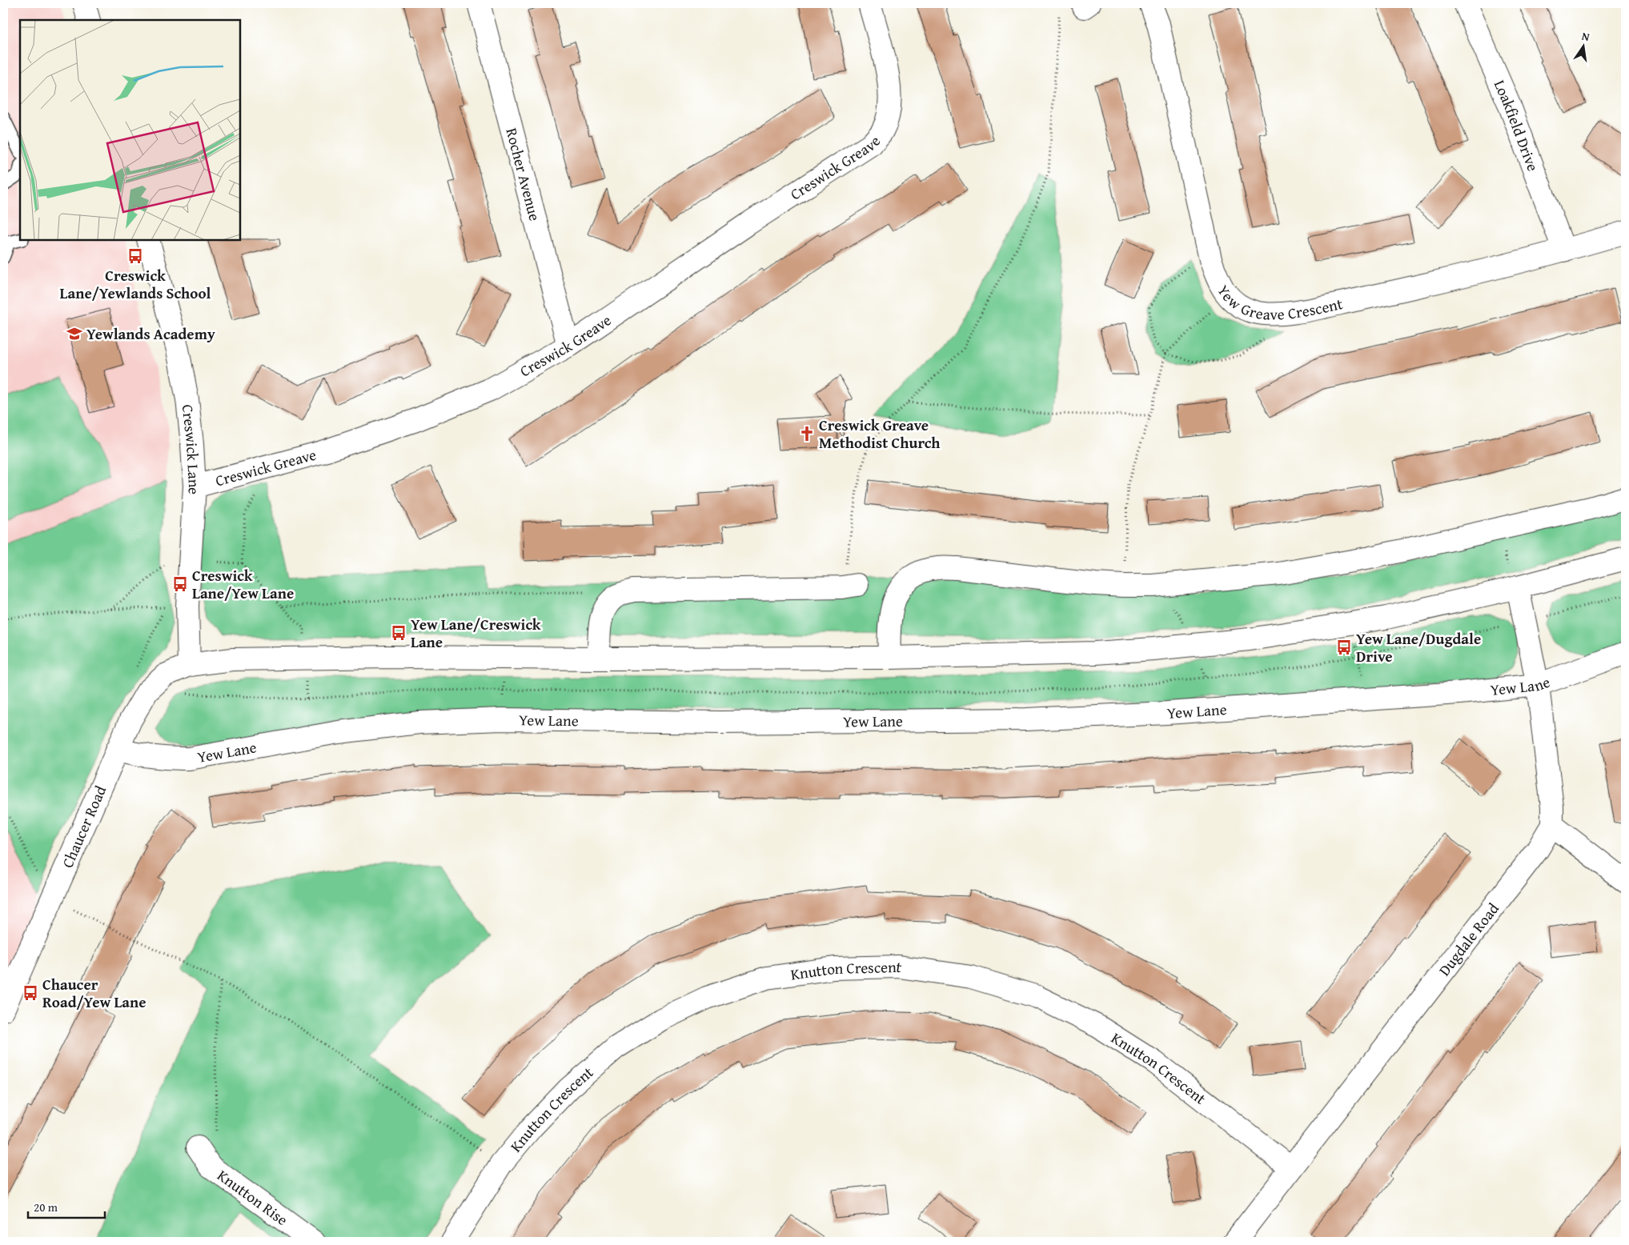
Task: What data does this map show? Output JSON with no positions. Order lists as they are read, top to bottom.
{
  "streets": {
    "street": [
      "Loakfield Drive",
      "Creswick Greave",
      "Rocher Avenue",
      "Yew Greave Crescent",
      "Creswick Lane",
      "Yew Lane",
      "Chaucer Road",
      "Dugdale Road",
      "Knutton Crescent",
      "Knutton Rise"
    ]
  },
  "crossings": [
    ["Loakfield Drive", "Yew Greave Crescent"],
    ["Creswick Greave", "Rocher Avenue"],
    ["Creswick Greave", "Creswick Lane"],
    ["Creswick Lane", "Chaucer Road"],
    ["Yew Lane", "Chaucer Road"],
    ["Dugdale Road", "Knutton Crescent"]
  ],
  "places": {
    "bus stop": [
      "Creswick Lane/Yewlands School",
      "Creswick Lane/Yew Lane",
      "Yew Lane/Creswick Lane",
      "Yew Lane/Dugdale Drive",
      "Chaucer Road/Yew Lane"
    ],
    "school or university": ["Yewlands Academy"],
    "church": ["Creswick Greave Methodist Church"]
  },
  "scale_bar": "20 m",
  "north": "top"
}
